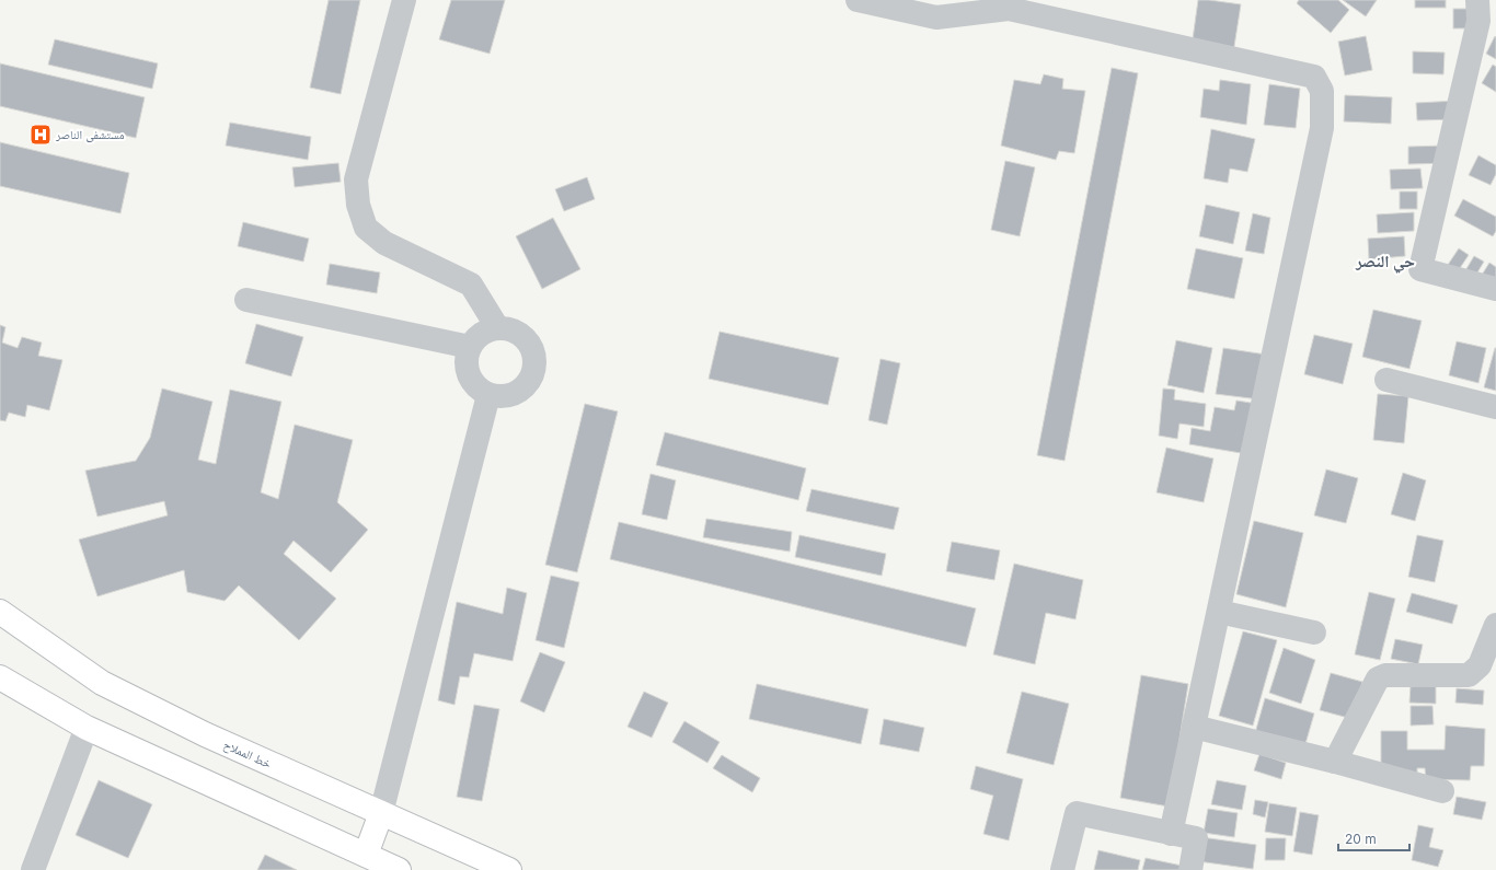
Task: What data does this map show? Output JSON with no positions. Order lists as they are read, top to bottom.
{
  "streets": {
    "highway": ["خط المملاح"]
  },
  "districts": ["حي النصر"],
  "places": {
    "hospital": ["مستشفى الناصر"]
  },
  "scale_bar": "20 m"
}
